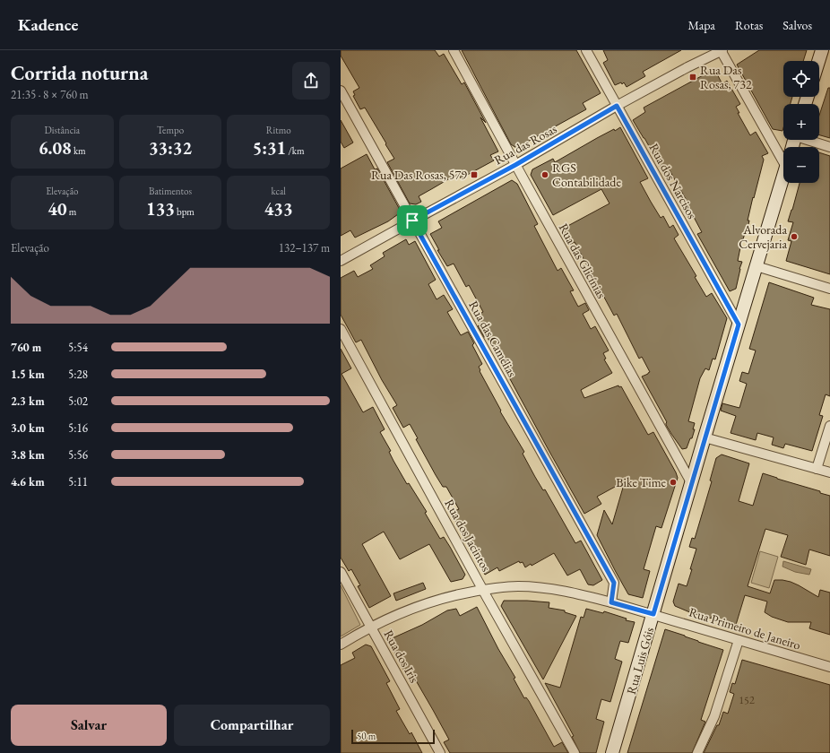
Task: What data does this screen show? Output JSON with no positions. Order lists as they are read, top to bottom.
{
  "streets": {
    "street": [
      "Rua das Rosas",
      "Rua dos Narcisos",
      "Rua das Glicínias",
      "Rua das Camélias",
      "Rua dos Jacintos",
      "Rua Primeiro de Janeiro",
      "Rua dos Iris",
      "Rua Luis Góis"
    ]
  },
  "crossings": [
    ["Rua das Rosas", "Rua dos Narcisos"],
    ["Rua das Rosas", "Rua das Glicínias"],
    ["Rua das Rosas", "Rua das Camélias"],
    ["Rua dos Narcisos", "Rua Luis Góis"],
    ["Rua das Glicínias", "Rua Luis Góis"],
    ["Rua das Camélias", "Rua Primeiro de Janeiro"],
    ["Rua dos Jacintos", "Rua Primeiro de Janeiro"],
    ["Rua Primeiro de Janeiro", "Rua dos Iris"],
    ["Rua Primeiro de Janeiro", "Rua Luis Góis"]
  ],
  "places": {
    "transit": ["Rua Das Rosas, 732", "Rua Das Rosas, 579"],
    "other": ["RGS Contabilidade", "Alvorada Cervejaria", "Bike Time"]
  },
  "house_numbers": ["152"],
  "scale_bar": "50 m",
  "page": {
    "header": "Kadence",
    "nav": ["Mapa", "Rotas", "Salvos"],
    "heading": ["Corrida noturna", "21:35 · 8 × 760 m"],
    "map_buttons": ["+", "−"],
    "stats": [
      ["Distância", "6.08 km"],
      ["Tempo", "33:32"],
      ["Ritmo", "5:31 /km"],
      ["Elevação", "40 m"],
      ["Batimentos", "133 bpm"],
      ["kcal", "433"]
    ],
    "chart": ["Elevação", "132–137 m"],
    "list": [
      {
        "name": "760 m",
        "note": "5:54"
      },
      {
        "name": "1.5 km",
        "note": "5:28"
      },
      {
        "name": "2.3 km",
        "note": "5:02"
      },
      {
        "name": "3.0 km",
        "note": "5:16"
      },
      {
        "name": "3.8 km",
        "note": "5:56"
      },
      {
        "name": "4.6 km",
        "note": "5:11"
      }
    ],
    "buttons": ["Salvar", "Compartilhar"],
    "scale": "50 m"
  }
}
